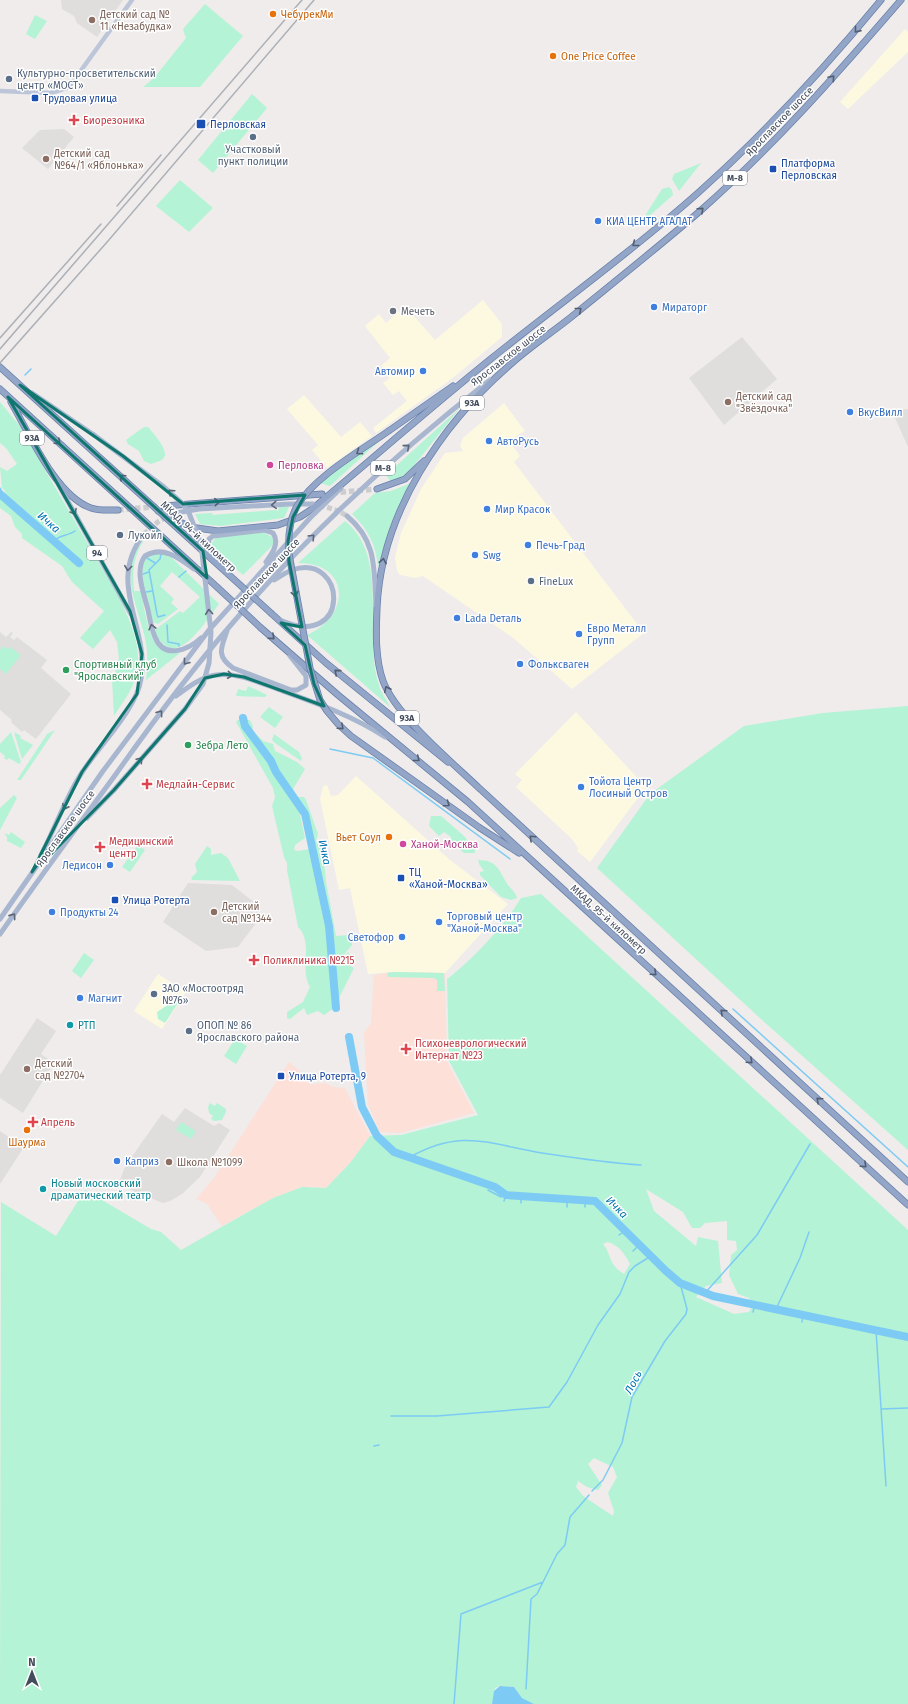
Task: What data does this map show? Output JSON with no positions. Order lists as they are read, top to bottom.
{
  "streets": {
    "highway": [
      "Ярославское шоссе",
      "М-8",
      "93A",
      "МКАД, 94-й километр",
      "МКАД, 95-й километр"
    ],
    "main road": ["94"]
  },
  "crossings": [
    ["Ярославское шоссе", "93A"],
    ["Ярославское шоссе", "94"],
    ["93A", "94"],
    ["93A", "МКАД, 95-й километр"],
    ["МКАД, 94-й километр", "МКАД, 95-й километр"]
  ],
  "water": ["Ичка", "Лось"],
  "places": {
    "other": [
      "ЧебурекМи",
      "Детский сад № 11 «Незабудка»",
      "One Price Coffee",
      "Культурно-просветительский центр «МОСТ»",
      "Участковый пункт полиции",
      "Детский сад №64/1 «Яблонька»",
      "КИА ЦЕНТР АГАЛАТ",
      "Мираторг",
      "Мечеть",
      "Автомир",
      "Детский сад \"Звёздочка\"",
      "ВкусВилл",
      "АвтоРусь",
      "Перловка",
      "Мир Красок",
      "Лукойл",
      "Печь-Град",
      "Swg",
      "FineLux",
      "Lada Dеталь",
      "Евро Металл Групп",
      "Фольксваген",
      "Спортивный клуб \"Ярославский\"",
      "Зебра Лето",
      "Тойота Центр Лосиный Остров",
      "Вьет Соул",
      "Ханой-Москва",
      "Ледисон",
      "Продукты 24",
      "Детский сад №1344",
      "Торговый центр \"Ханой-Москва\"",
      "Светофор",
      "ЗАО «Мостоотряд №76»",
      "Магнит",
      "РТП",
      "ОПОП № 86 Ярославского района",
      "Детский сад №2704",
      "Шаурма",
      "Каприз",
      "Школа №1099",
      "Новый московский драматический театр"
    ],
    "transit": [
      "Трудовая улица",
      "Перловская",
      "Платформа Перловская",
      "ТЦ «Ханой-Москва»",
      "Улица Ротерта",
      "Улица Ротерта, 9"
    ],
    "health": [
      "Биорезоника",
      "Медлайн-Сервис",
      "Медицинский центр",
      "Поликлиника №215",
      "Психоневрологический Интернат №23",
      "Апрель"
    ]
  },
  "north": "top"
}
